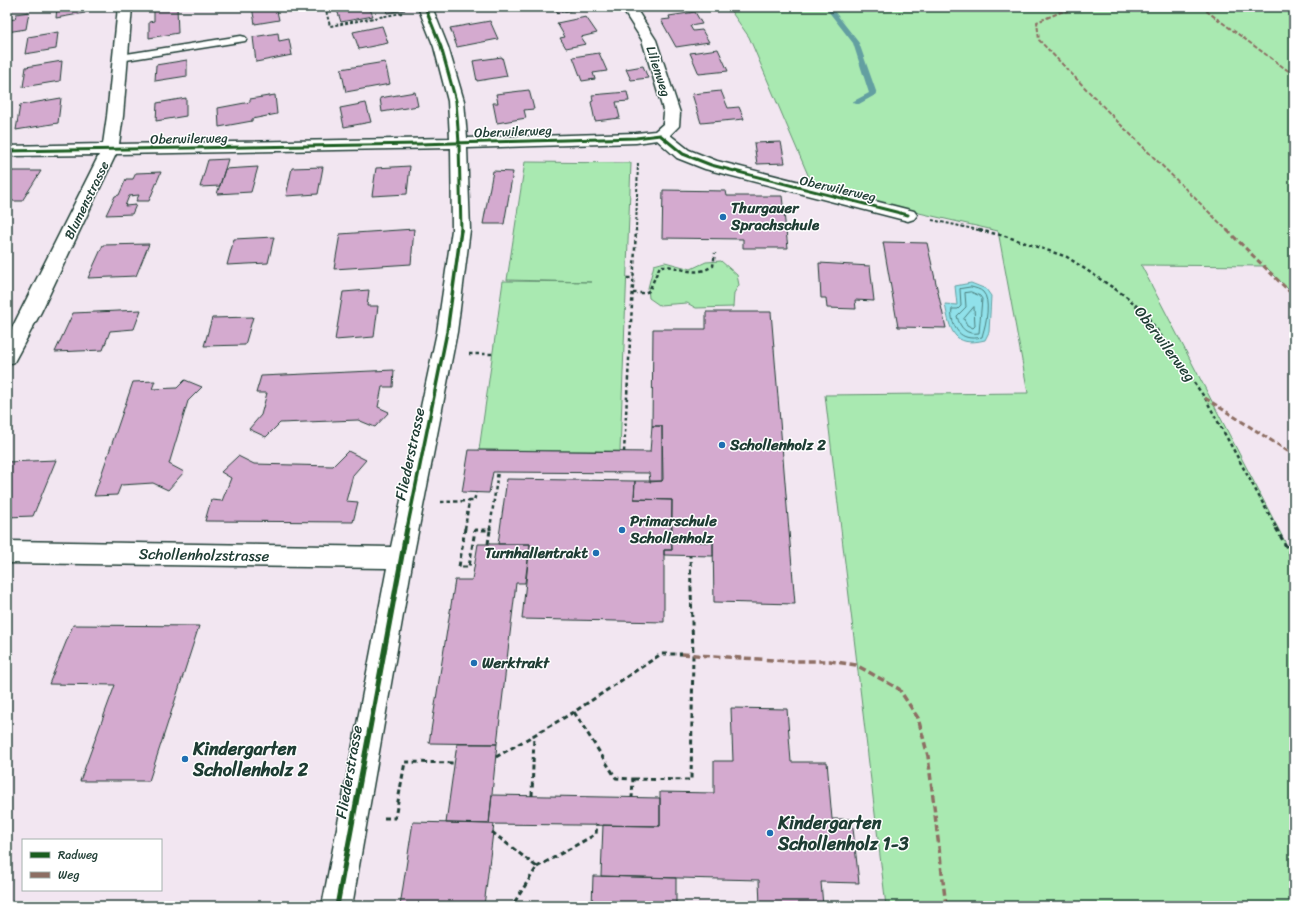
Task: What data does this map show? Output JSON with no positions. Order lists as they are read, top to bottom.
{
  "streets": {
    "street": [
      "Lilienweg",
      "Oberwilerweg",
      "Blumenstrasse",
      "Fliederstrasse",
      "Schollenholzstrasse"
    ]
  },
  "crossings": [
    ["Lilienweg", "Oberwilerweg"],
    ["Oberwilerweg", "Blumenstrasse"],
    ["Oberwilerweg", "Fliederstrasse"],
    ["Fliederstrasse", "Schollenholzstrasse"]
  ],
  "places": [
    "Thurgauer Sprachschule",
    "Schollenholz 2",
    "Primarschule Schollenholz",
    "Turnhallentrakt",
    "Werktrakt",
    "Kindergarten Schollenholz 2",
    "Kindergarten Schollenholz 1-3"
  ],
  "legend": ["Radweg", "Weg"]
}
